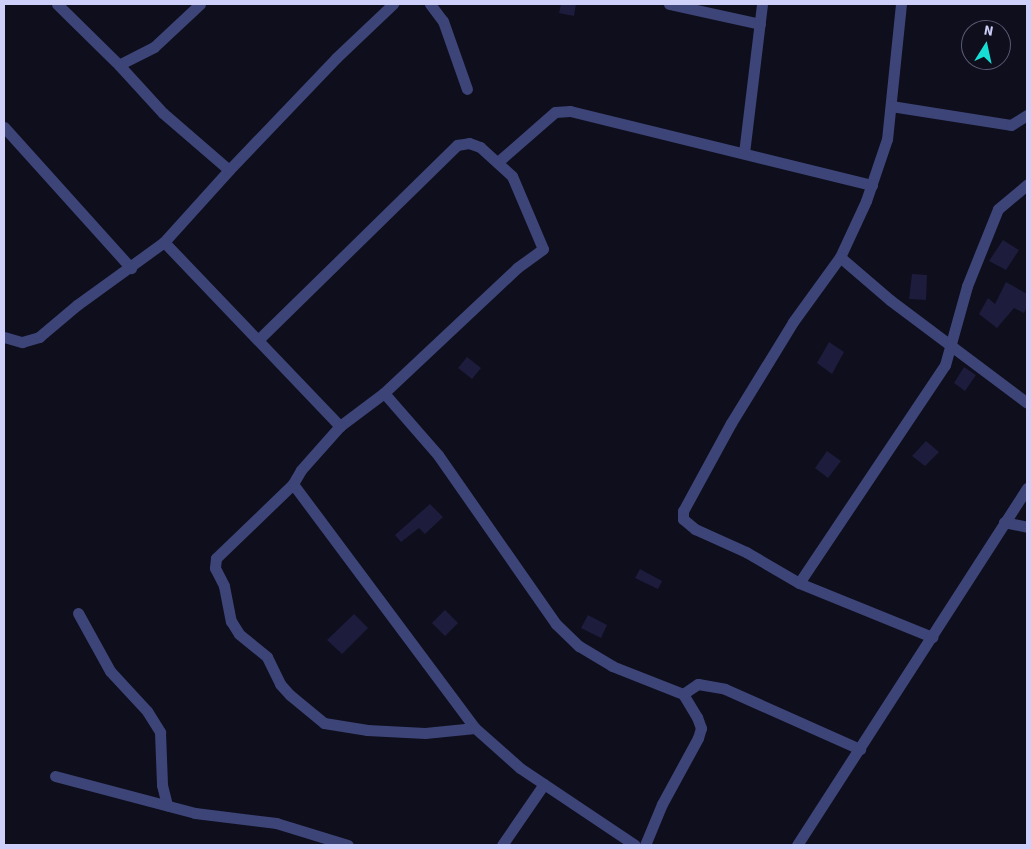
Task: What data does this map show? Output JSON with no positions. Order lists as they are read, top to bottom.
{
  "north": "top"
}
